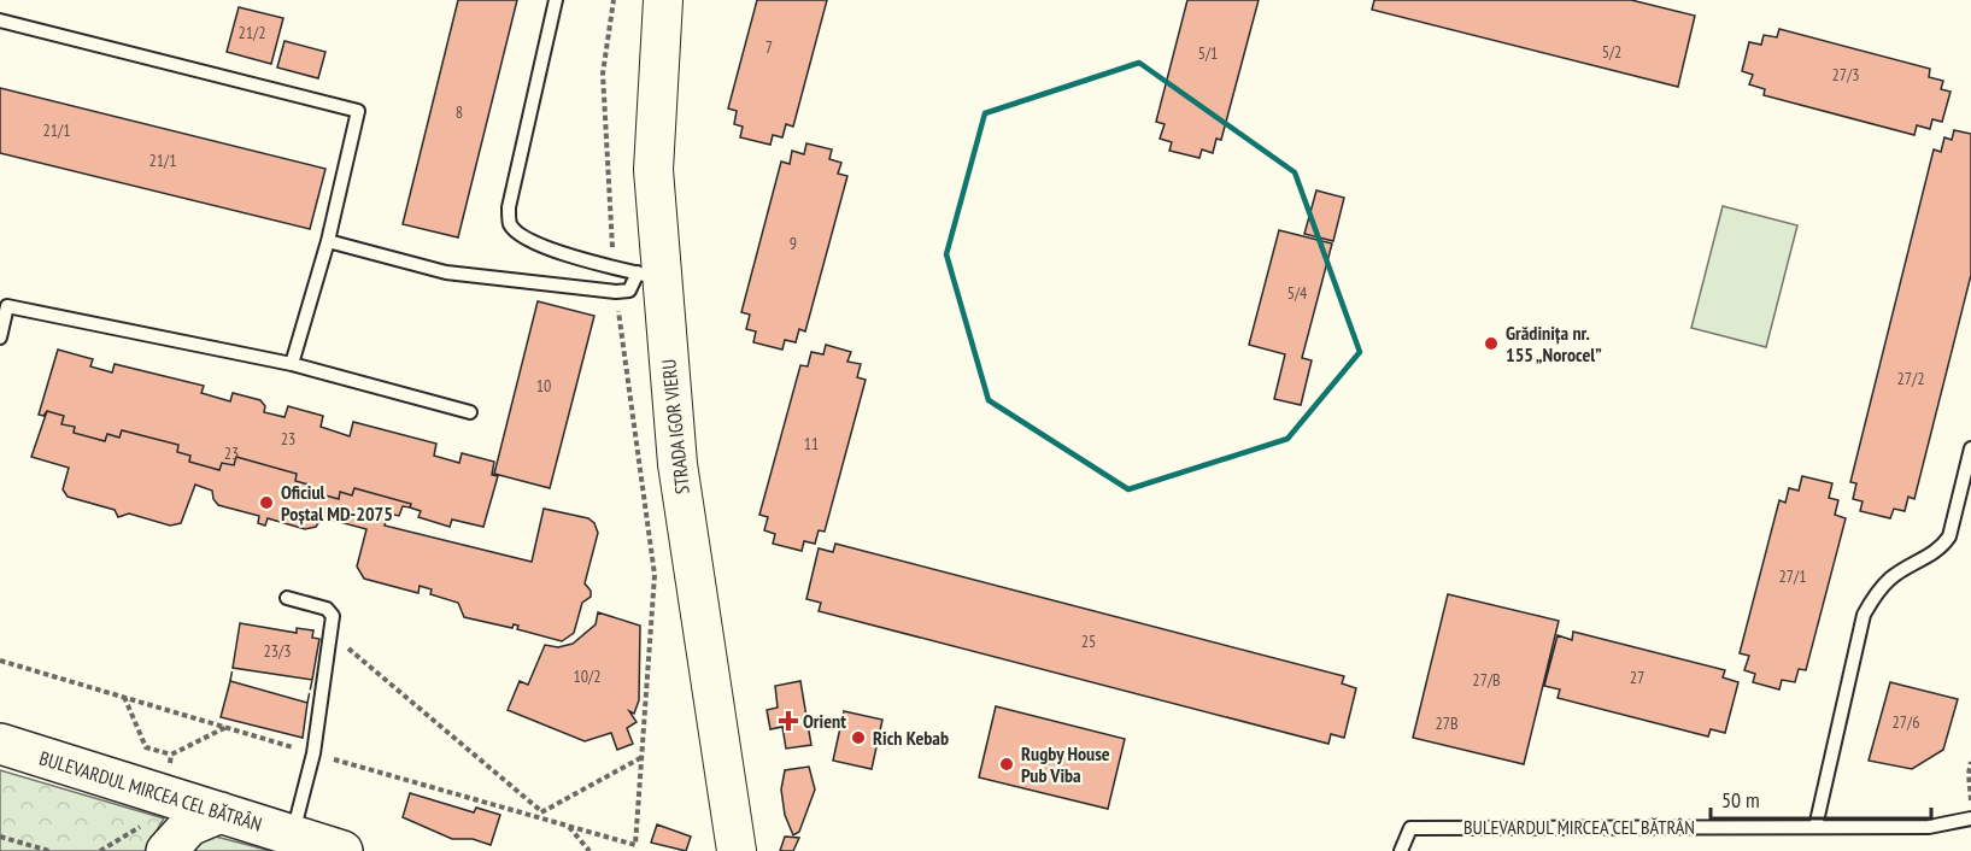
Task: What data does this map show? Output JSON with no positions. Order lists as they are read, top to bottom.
{
  "streets": {
    "main road": ["STRADA IGOR VIERU", "BULEVARDUL MIRCEA CEL BĂTRÂN"]
  },
  "places": {
    "other": [
      "Grădinița nr. 155 „Norocel”",
      "Oficiul Poștal MD-2075",
      "Rich Kebab",
      "Rugby House Pub Viba"
    ],
    "health": ["Orient"]
  },
  "house_numbers": [
    "21/2",
    "7",
    "5/2",
    "5/1",
    "27/3",
    "8",
    "21/1",
    "21/1",
    "9",
    "5/4",
    "27/2",
    "10",
    "23",
    "11",
    "23",
    "27/1",
    "25",
    "23/3",
    "10/2",
    "27",
    "27/B",
    "27/6",
    "27B"
  ],
  "scale_bar": "50 m"
}
